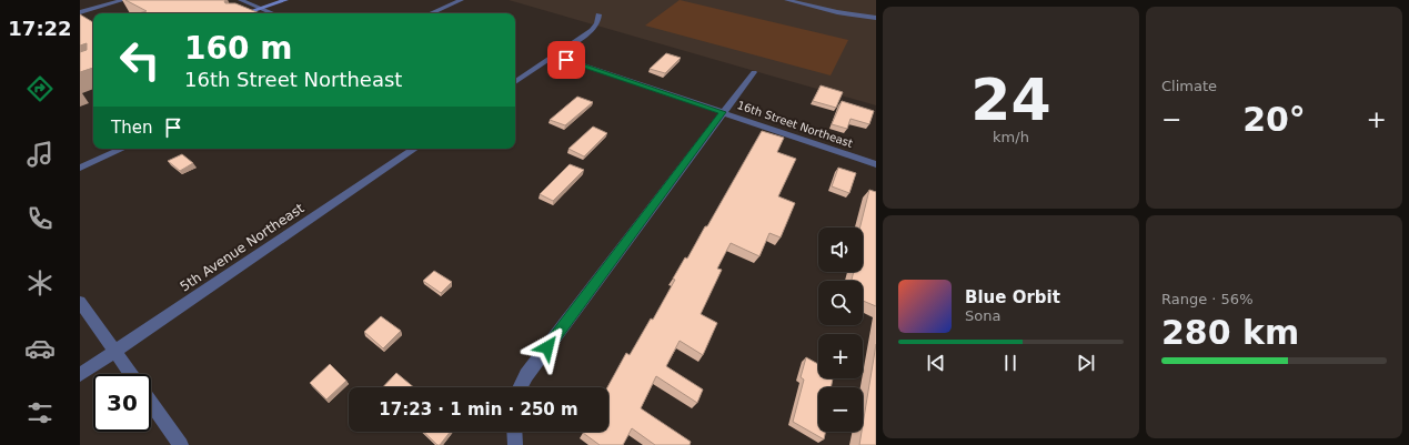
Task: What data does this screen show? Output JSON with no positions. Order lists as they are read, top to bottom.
{
  "streets": {
    "street": ["16th Street Northeast", "5th Avenue Northeast"]
  },
  "page": {
    "tabs": "17:22",
    "tile": [
      ["24", "km/h"],
      "Climate",
      ["Range · 56%", "280 km"]
    ],
    "turn": ["160 m", "16th Street Northeast"],
    "heat": ["−", "20°", "+"],
    "then": "Then",
    "map_buttons": ["+", "−"],
    "song": ["Blue Orbit", "Sona"],
    "limit": "30",
    "trip": "17:23 · 1 min · 250 m"
  }
}
